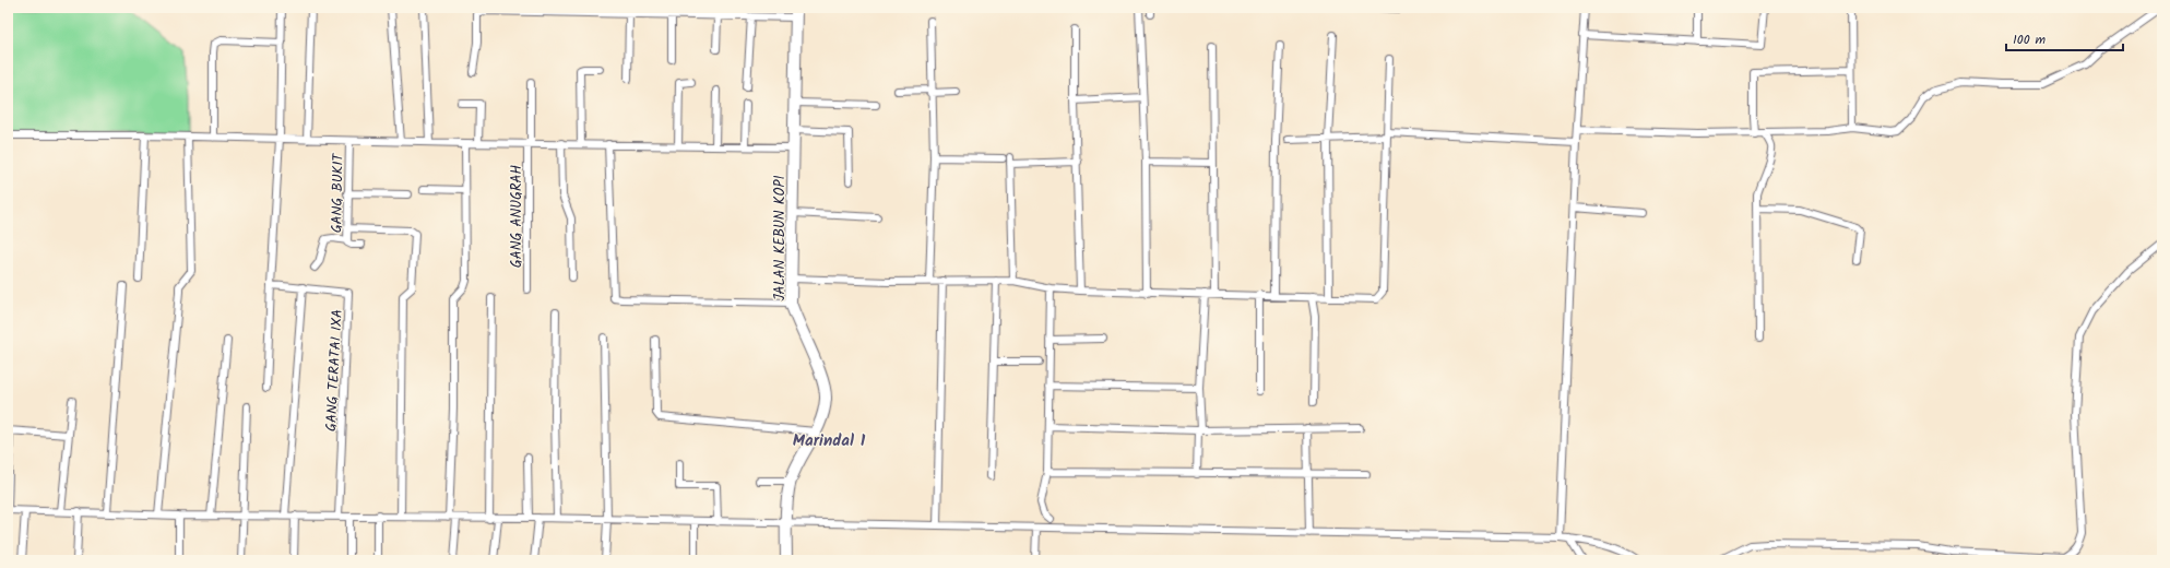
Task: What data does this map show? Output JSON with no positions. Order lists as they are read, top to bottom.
{
  "streets": {
    "main road": ["JALAN KEBUN KOPI"],
    "street": ["GANG BUKIT", "GANG ANUGRAH", "GANG TERATAI IXA"]
  },
  "districts": ["Marindal 1"],
  "scale_bar": "100 m"
}
